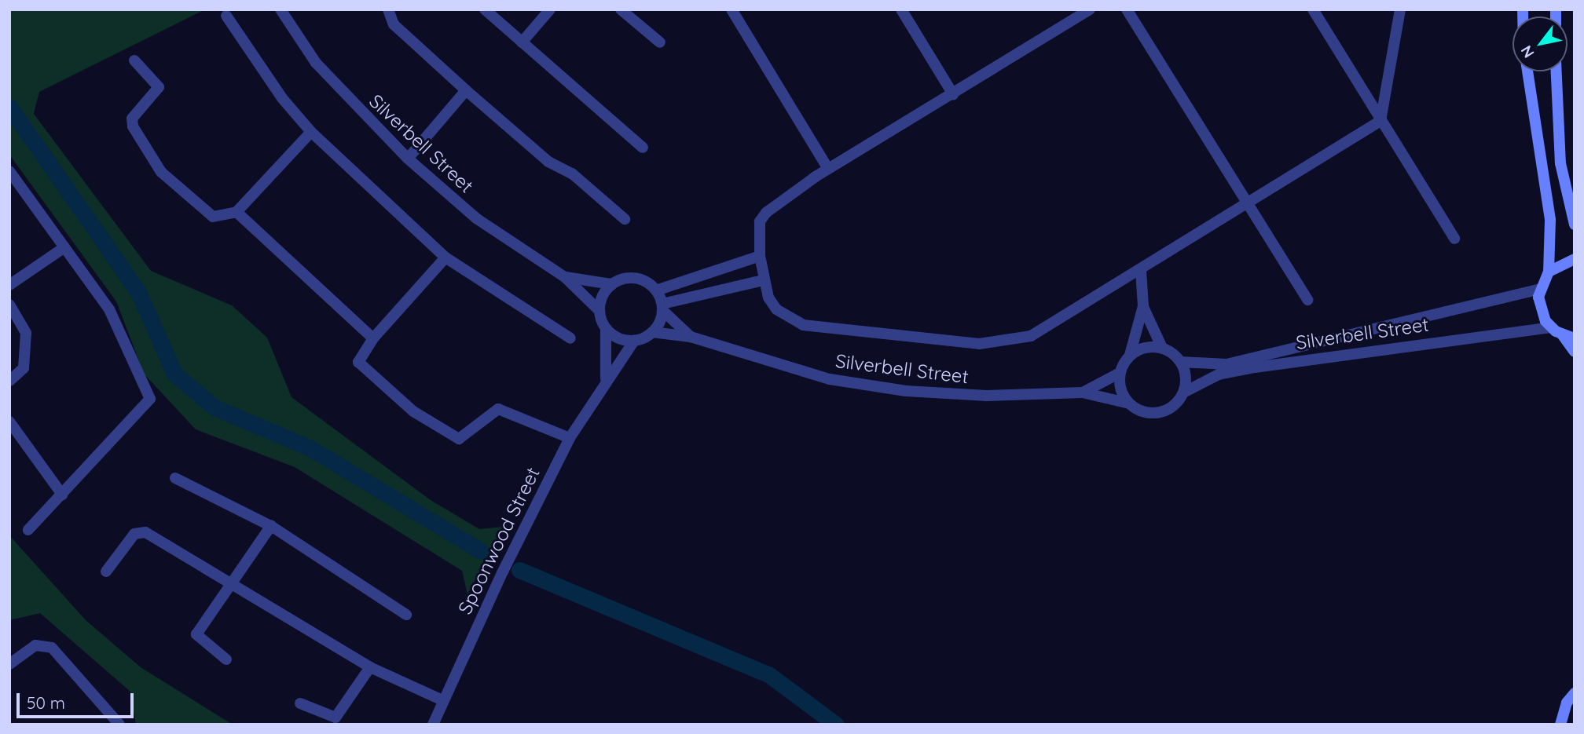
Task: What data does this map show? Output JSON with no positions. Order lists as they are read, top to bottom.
{
  "streets": {
    "street": ["Silverbell Street", "Spoonwood Street"]
  },
  "crossings": [
    ["Silverbell Street", "Spoonwood Street"]
  ],
  "scale_bar": "50 m",
  "north": "bottom left"
}
